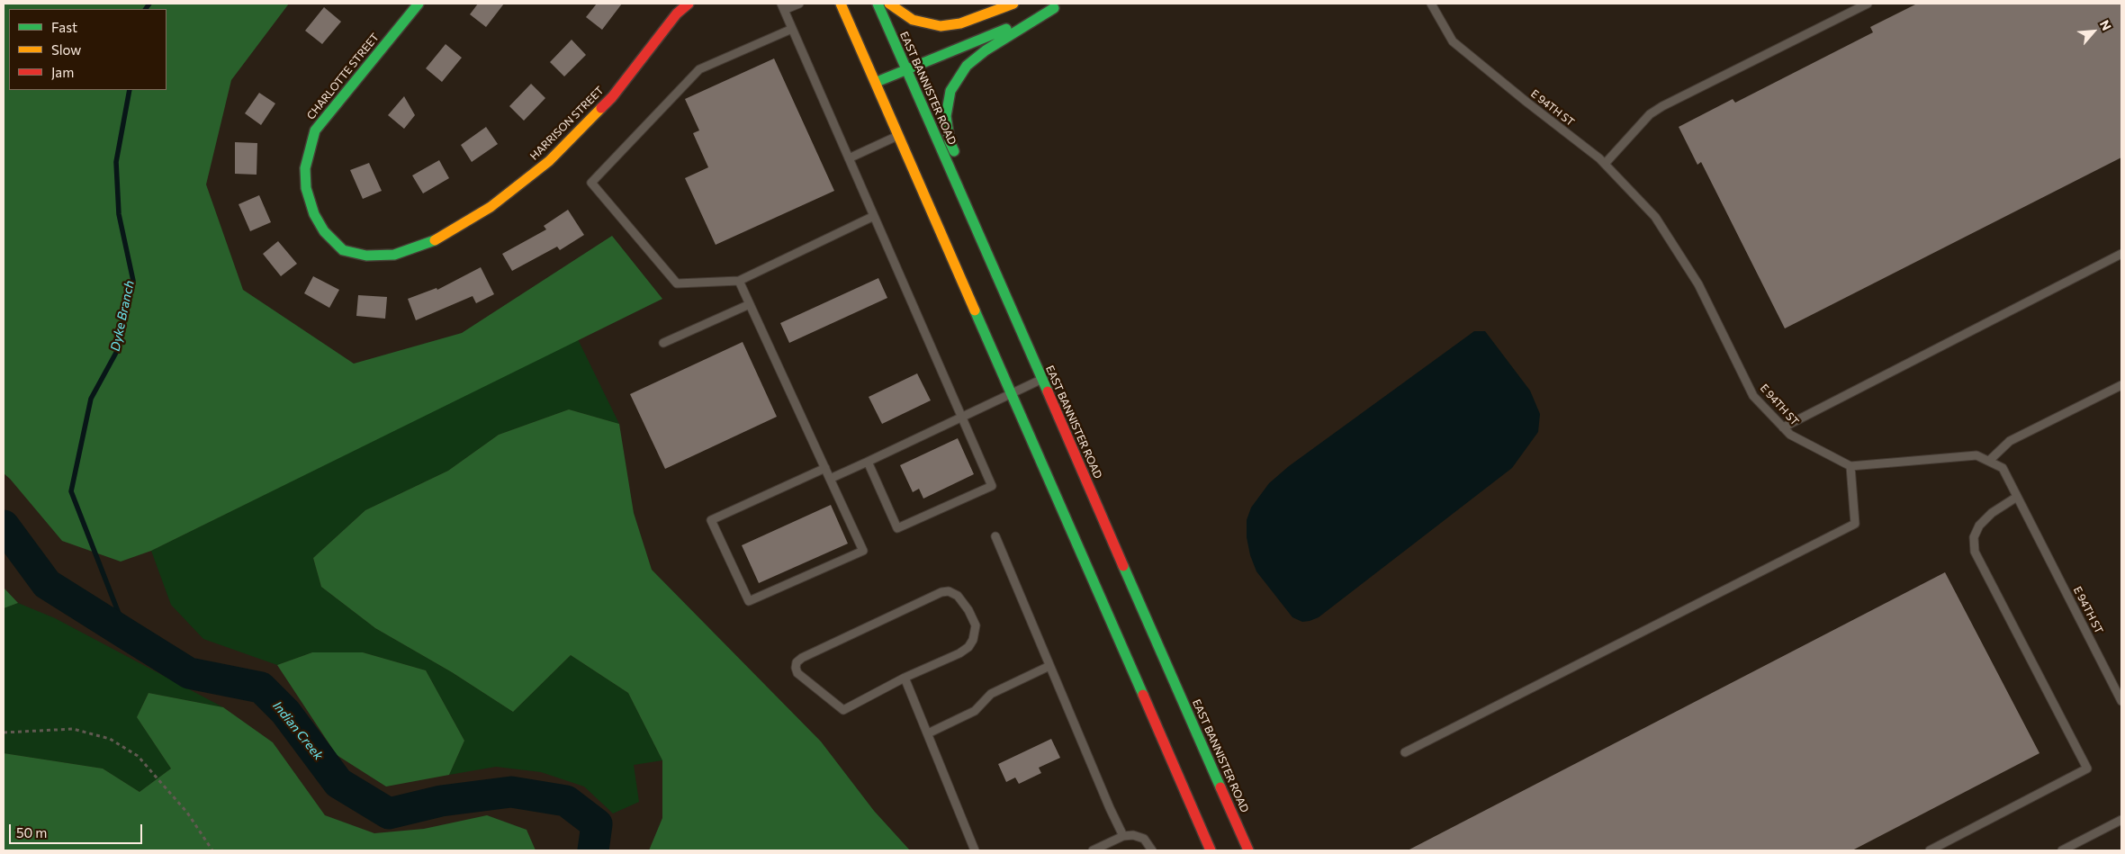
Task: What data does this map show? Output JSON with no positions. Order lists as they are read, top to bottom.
{
  "streets": {
    "main road": ["CHARLOTTE STREET", "EAST BANNISTER ROAD", "HARRISON STREET"],
    "lane": ["E 94TH ST"]
  },
  "crossings": [
    ["CHARLOTTE STREET", "HARRISON STREET"]
  ],
  "water": ["Dyke Branch", "Indian Creek"],
  "legend": ["Fast", "Slow", "Jam"],
  "scale_bar": "50 m",
  "north": "top right"
}
